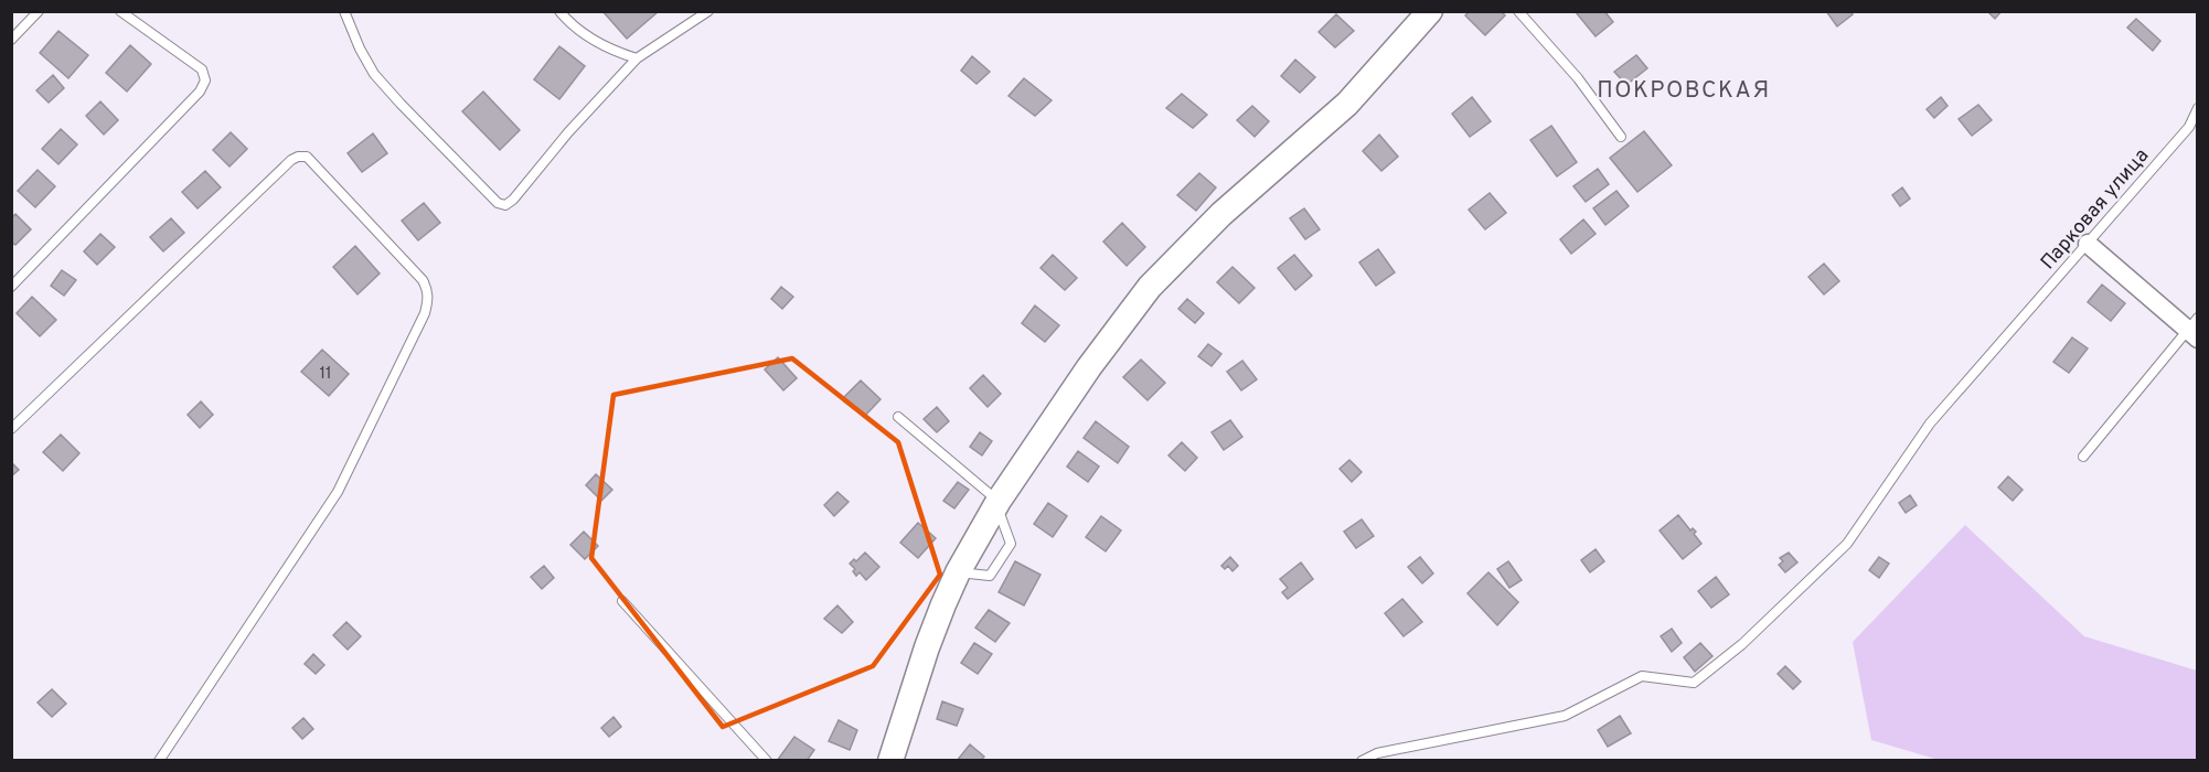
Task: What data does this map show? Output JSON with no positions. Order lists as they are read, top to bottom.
{
  "streets": {
    "lane": ["Парковая улица"]
  },
  "districts": ["ПОКРОВСКАЯ"],
  "house_numbers": ["11"]
}
